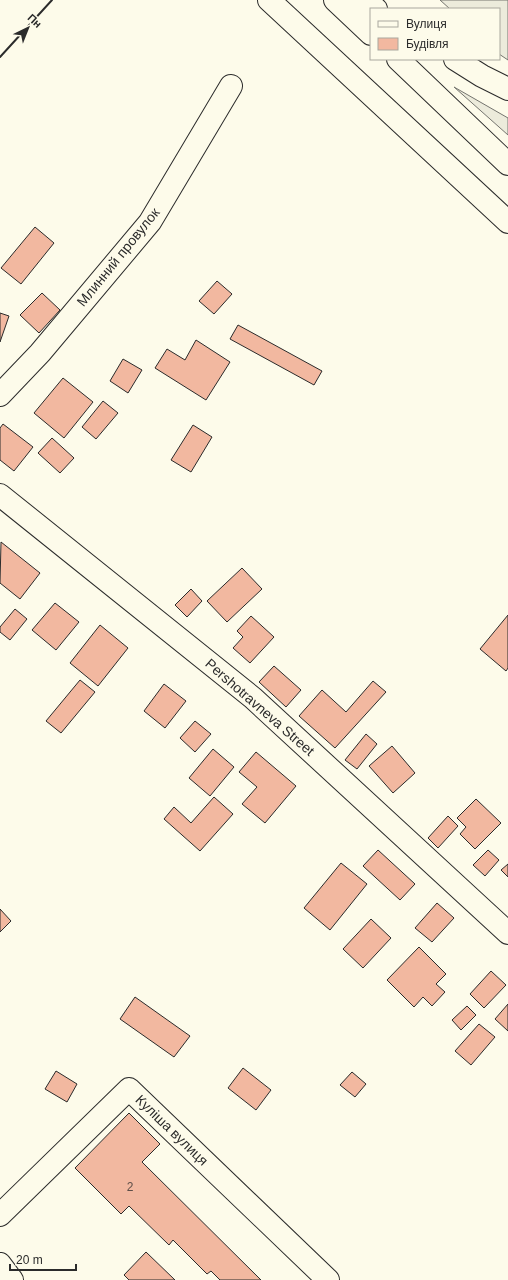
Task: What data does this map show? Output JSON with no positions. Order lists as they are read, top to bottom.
{
  "streets": {
    "main road": ["Млинний провулок", "Pershotravneva Street", "Куліша вулиця"]
  },
  "house_numbers": ["2"],
  "legend": ["Вулиця", "Будівля"],
  "scale_bar": "20 m",
  "north": "top right"
}
